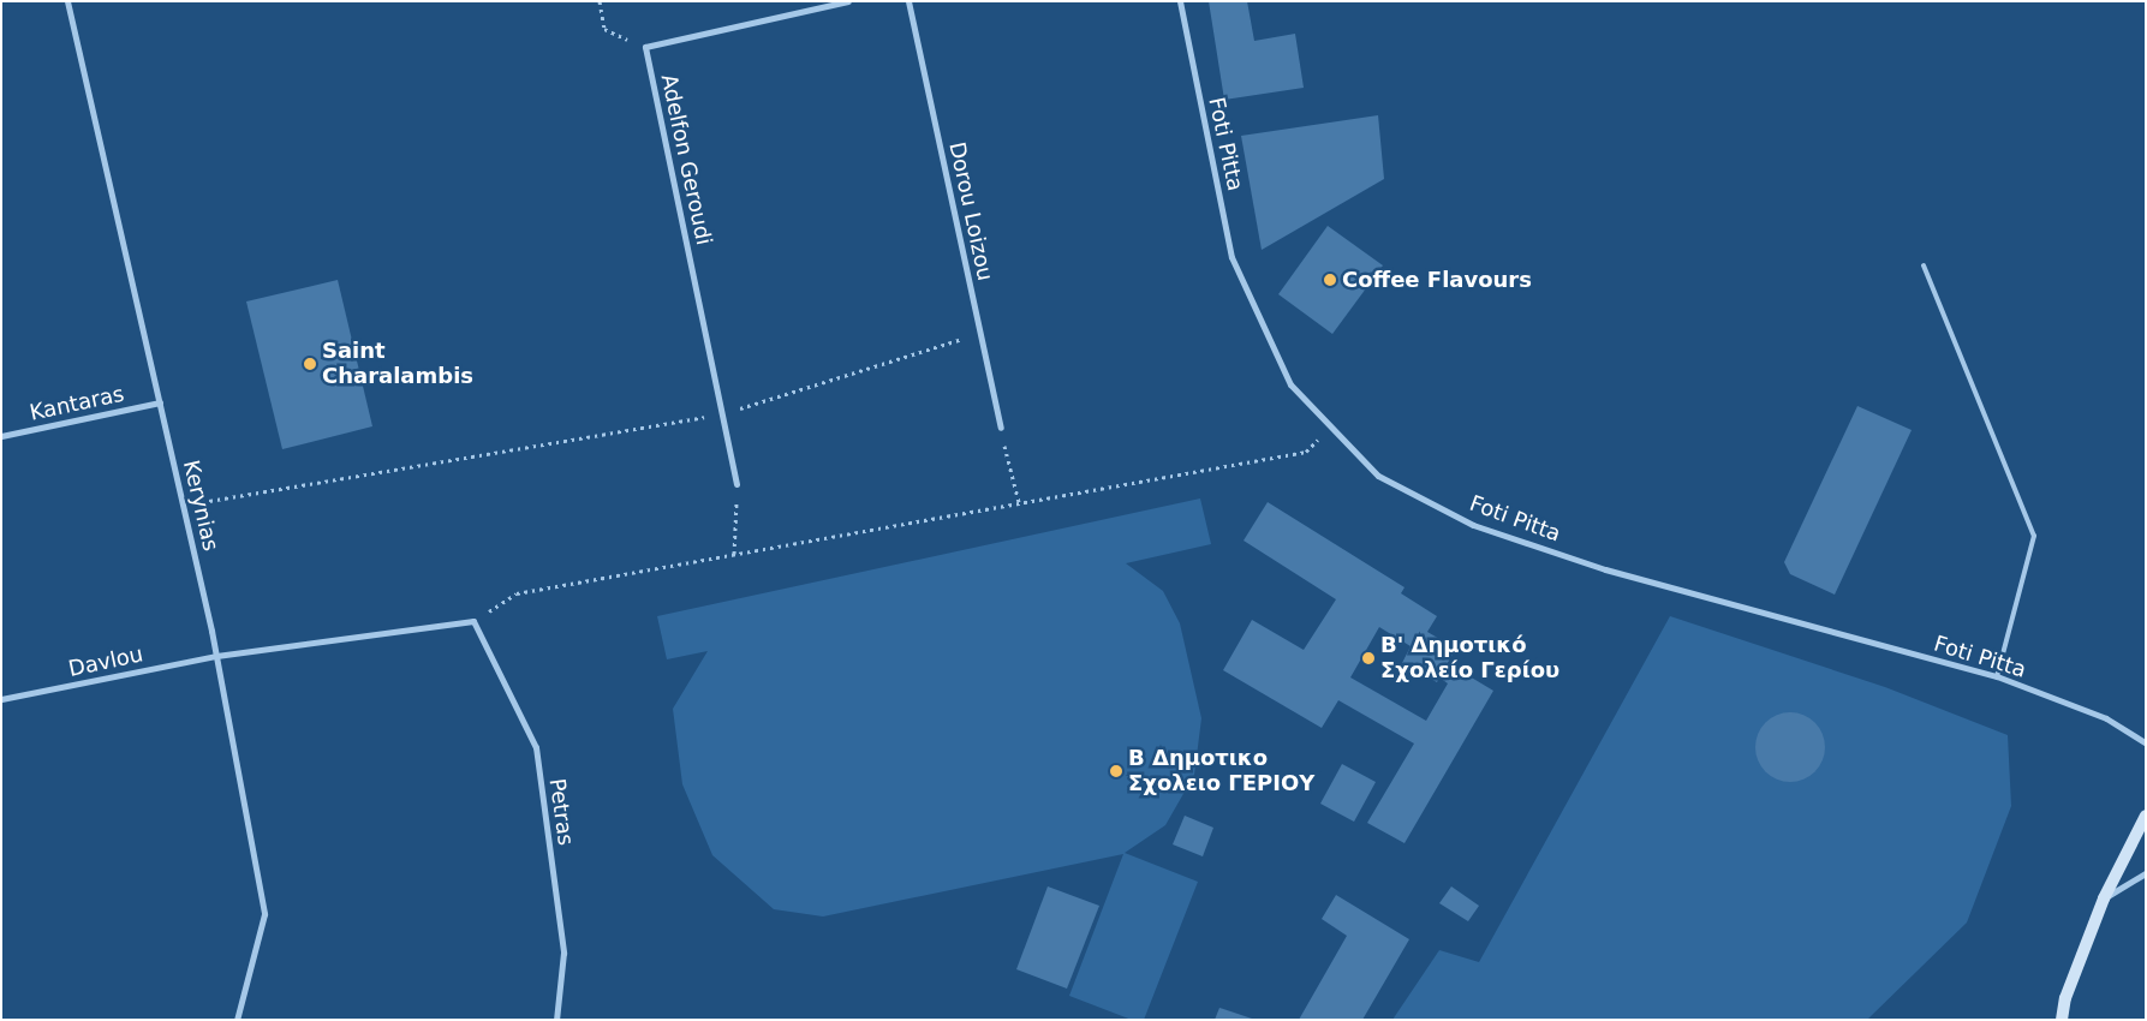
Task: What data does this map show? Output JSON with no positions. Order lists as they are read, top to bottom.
{
  "streets": {
    "street": [
      "Foti Pitta",
      "Adelfon Geroudi",
      "Dorou Loizou",
      "Kantaras",
      "Kerynias",
      "Davlou",
      "Petras"
    ]
  },
  "crossings": [
    ["Kantaras", "Kerynias"],
    ["Kerynias", "Davlou"],
    ["Davlou", "Petras"]
  ],
  "places": [
    "Coffee Flavours",
    "Saint Charalambis",
    "Β' Δημοτικό Σχολείο Γερίου",
    "Β Δημοτικο Σχολειο ΓΕΡΙΟΥ"
  ]
}
